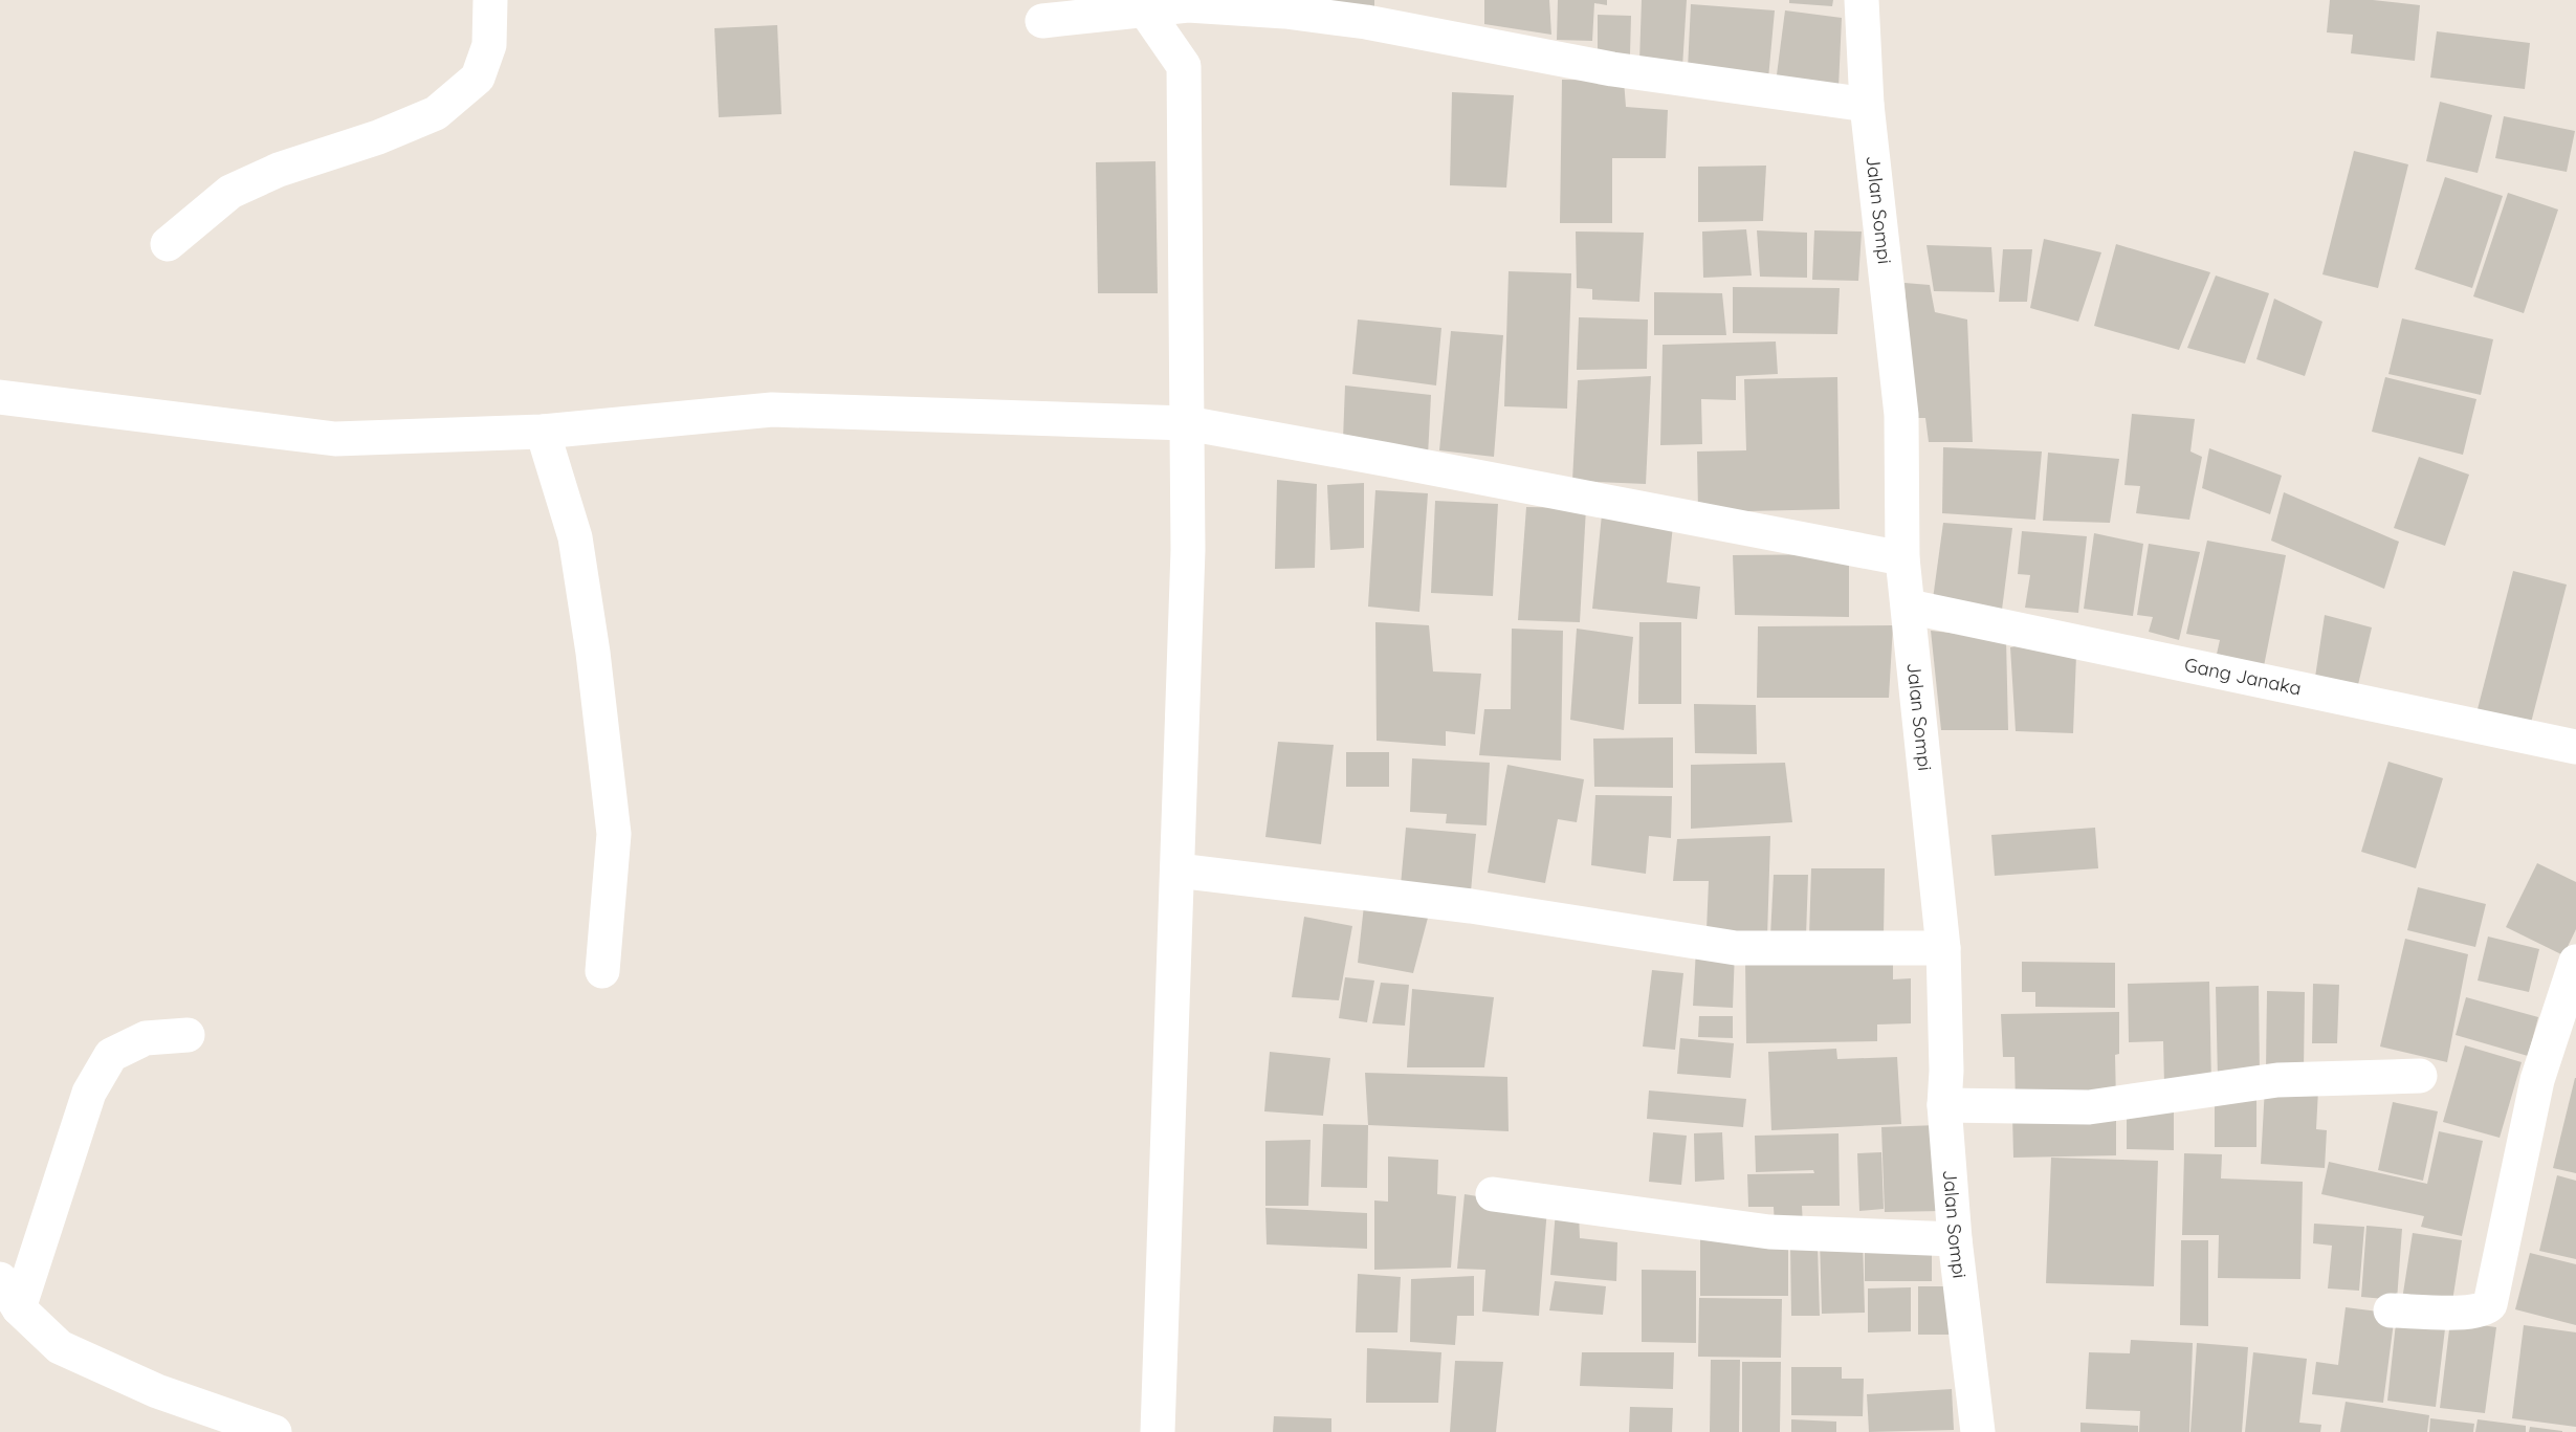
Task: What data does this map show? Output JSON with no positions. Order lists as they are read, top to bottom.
{
  "streets": {
    "street": ["Jalan Sompi", "Gang Janaka"]
  },
  "crossings": [
    ["Jalan Sompi", "Gang Janaka"]
  ]
}
